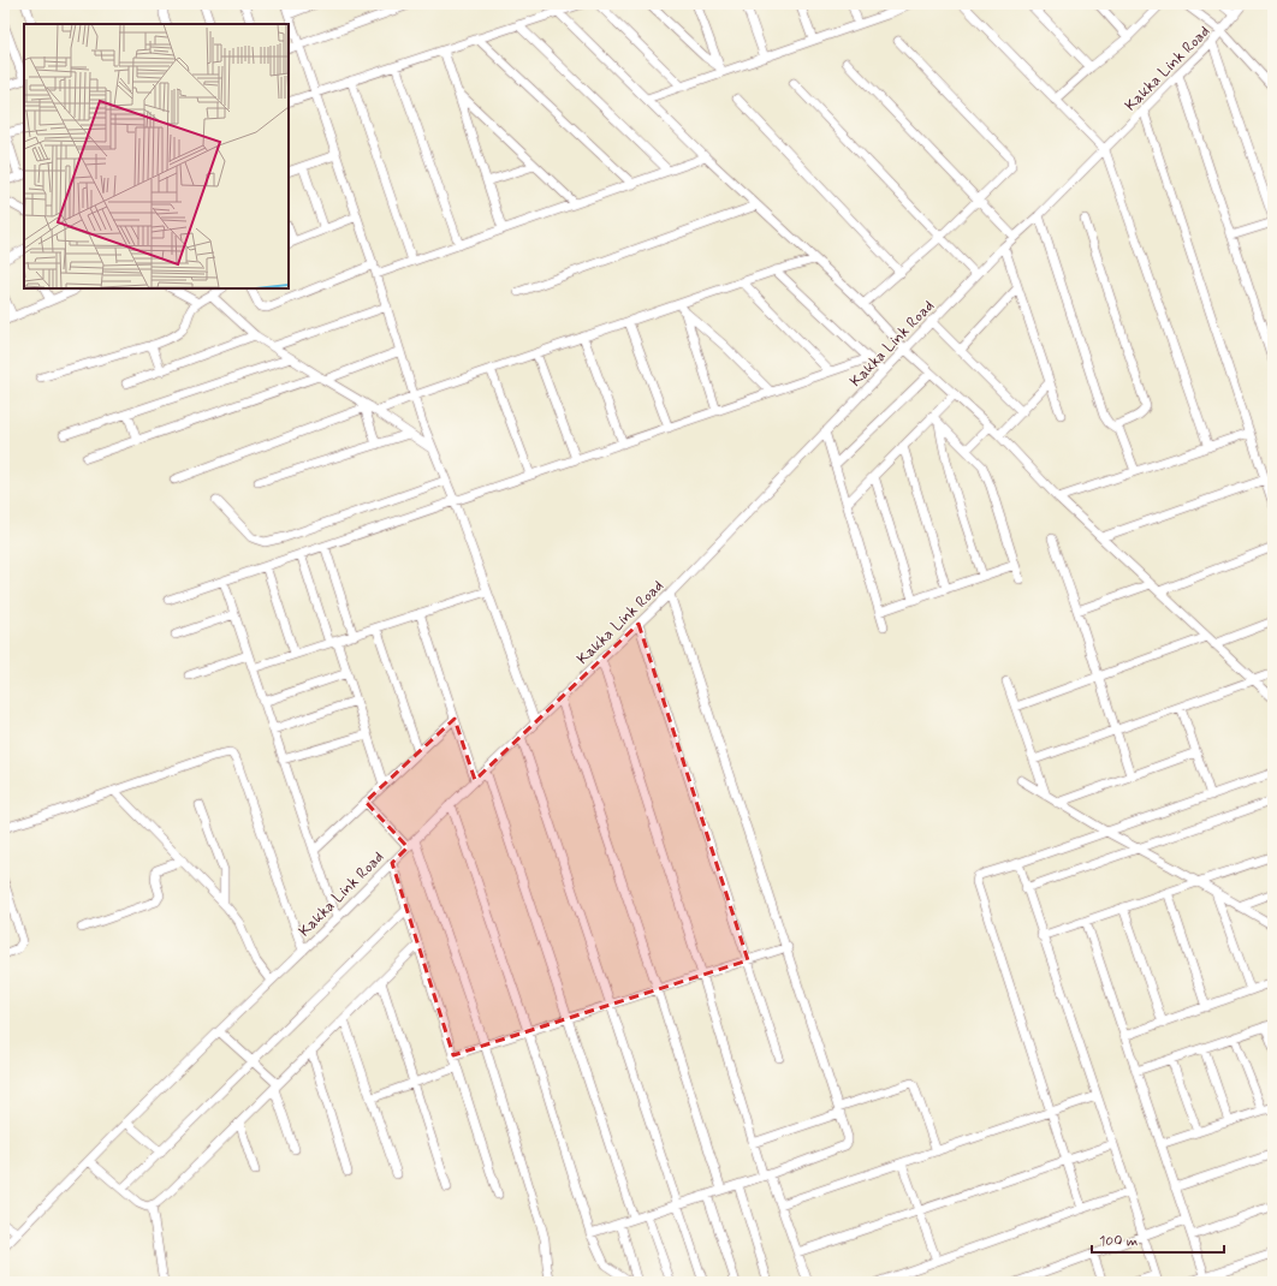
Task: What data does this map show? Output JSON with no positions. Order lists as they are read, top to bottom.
{
  "streets": {
    "street": ["Kakka Link Road"]
  },
  "scale_bar": "100 m"
}
